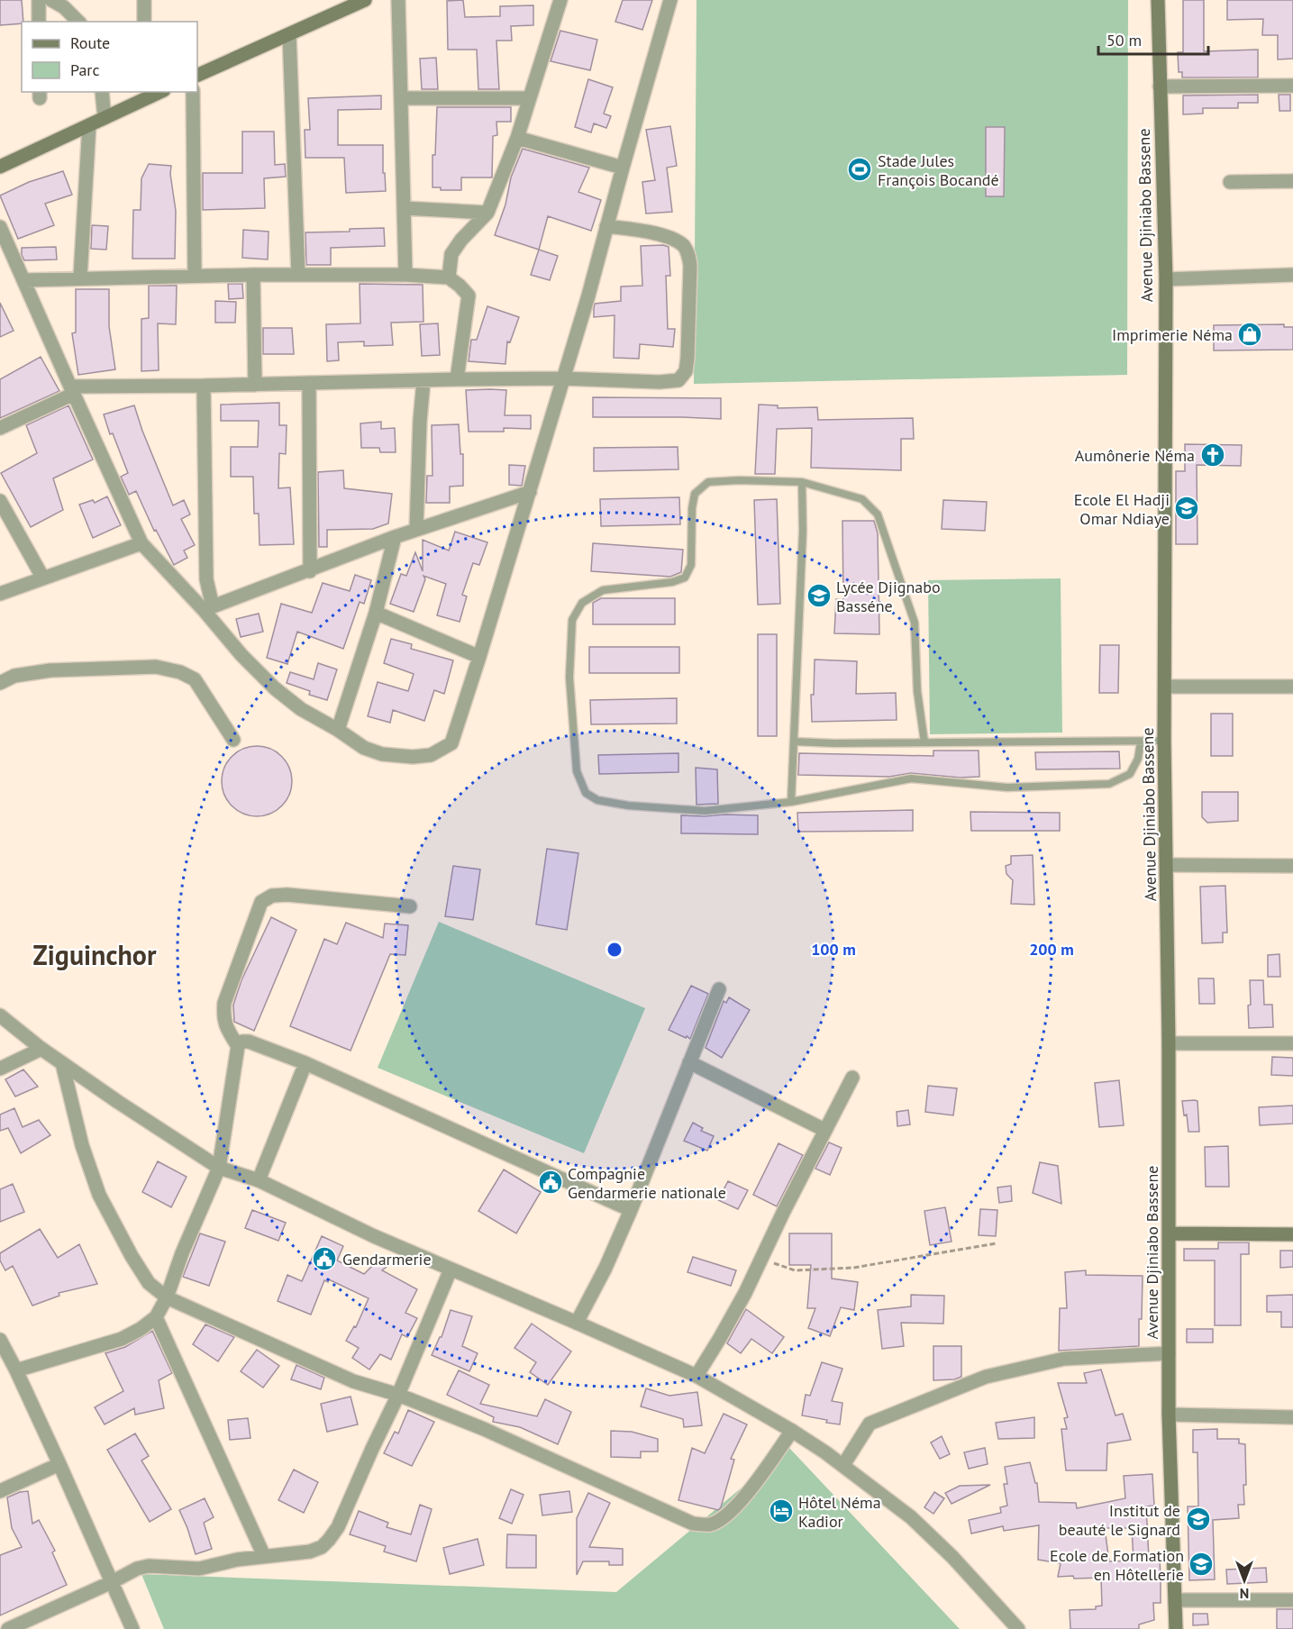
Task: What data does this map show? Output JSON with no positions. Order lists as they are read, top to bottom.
{
  "streets": {
    "main road": ["Avenue Djiniabo Bassene"]
  },
  "districts": ["Ziguinchor"],
  "places": {
    "sports": ["Stade Jules François Bocandé"],
    "shop": ["Imprimerie Néma"],
    "church": ["Aumônerie Néma"],
    "school or university": [
      "Ecole El Hadji Omar Ndiaye",
      "Lycée Djignabo Basséne",
      "Institut de beauté le Signard",
      "Ecole de Formation en Hôtellerie"
    ],
    "public building": ["Compagnie Gendarmerie nationale", "Gendarmerie"],
    "hotel": ["Hôtel Néma Kadior"]
  },
  "legend": ["Route", "Parc"],
  "scale_bar": "50 m",
  "north": "bottom",
  "rings": ["100 m", "200 m"]
}
